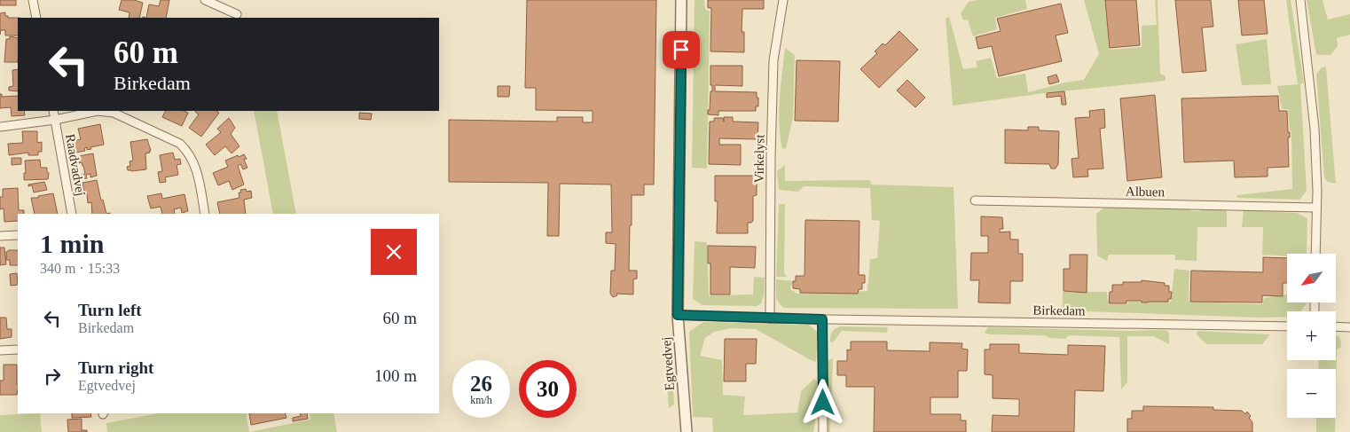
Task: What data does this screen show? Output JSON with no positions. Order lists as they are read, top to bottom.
{
  "streets": {
    "street": [
      "Virkelyst",
      "Raadvadvej",
      "Albuen",
      "Birkedam",
      "Egtvedvej"
    ]
  },
  "crossings": [
    ["Virkelyst", "Birkedam"],
    ["Birkedam", "Egtvedvej"]
  ],
  "north": "bottom left",
  "page": {
    "turn": ["60 m", "Birkedam"],
    "heading": ["1 min", "340 m · 15:33"],
    "map_buttons": ["+", "−"],
    "list": [
      {
        "name": "Turn left",
        "note": "Birkedam",
        "value": "60 m"
      },
      {
        "name": "Turn right",
        "note": "Egtvedvej",
        "value": "100 m"
      }
    ],
    "speed": "26 km/h",
    "limit": "30"
  }
}
